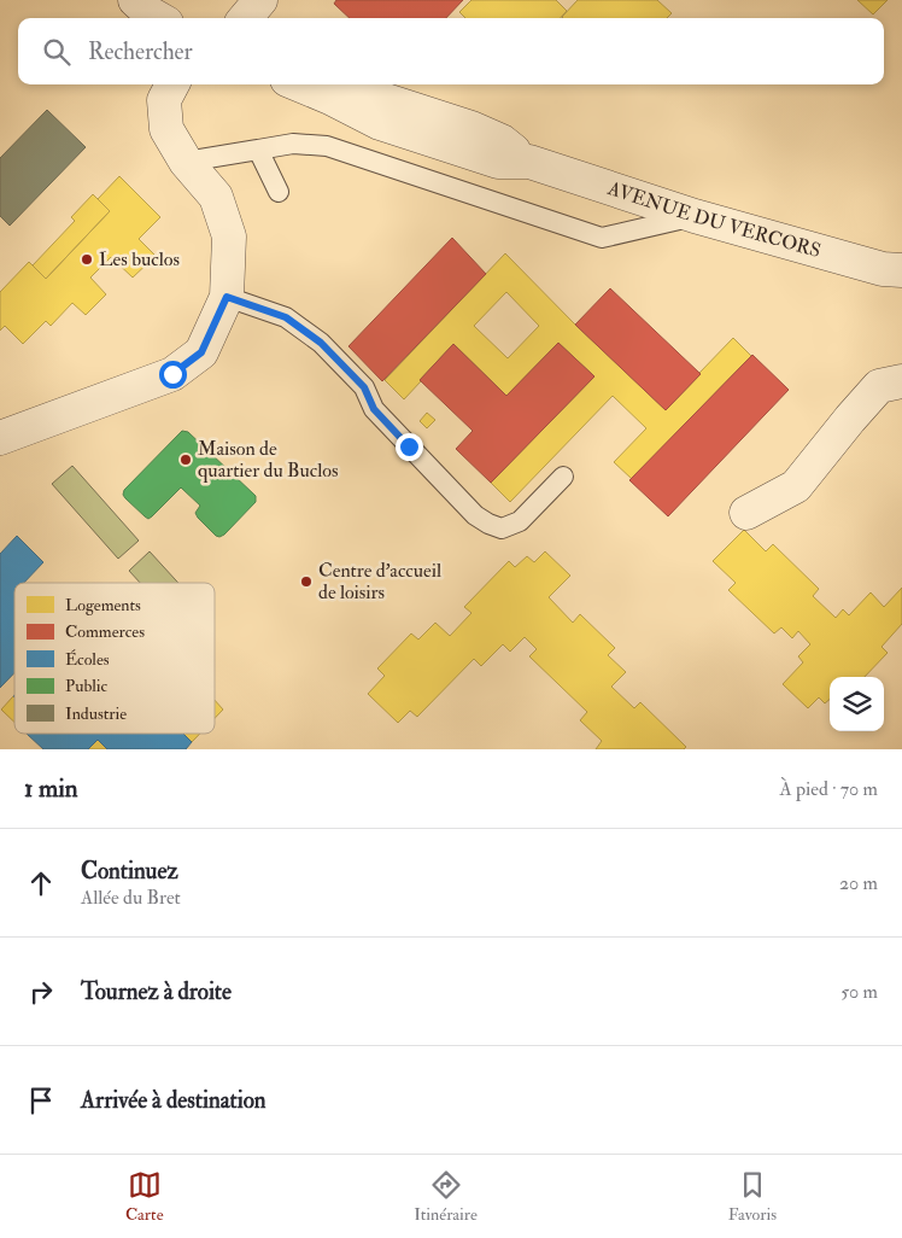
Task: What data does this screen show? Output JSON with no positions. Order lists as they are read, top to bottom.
{
  "streets": {
    "street": ["AVENUE DU VERCORS"]
  },
  "places": ["Les buclos", "Maison de quartier du Buclos", "Centre d'accueil de loisirs"],
  "legend": [
    "Logements",
    "Commerces",
    "Écoles",
    "Public",
    "Industrie"
  ],
  "page": {
    "search": "Rechercher",
    "heading": ["1 min", "À pied · 70 m"],
    "list": [
      ["Continuez", "Allée du Bret", "20 m"],
      ["Tournez à droite", "50 m"],
      "Arrivée à destination"
    ],
    "nav": ["Carte", "Itinéraire", "Favoris"]
  }
}
